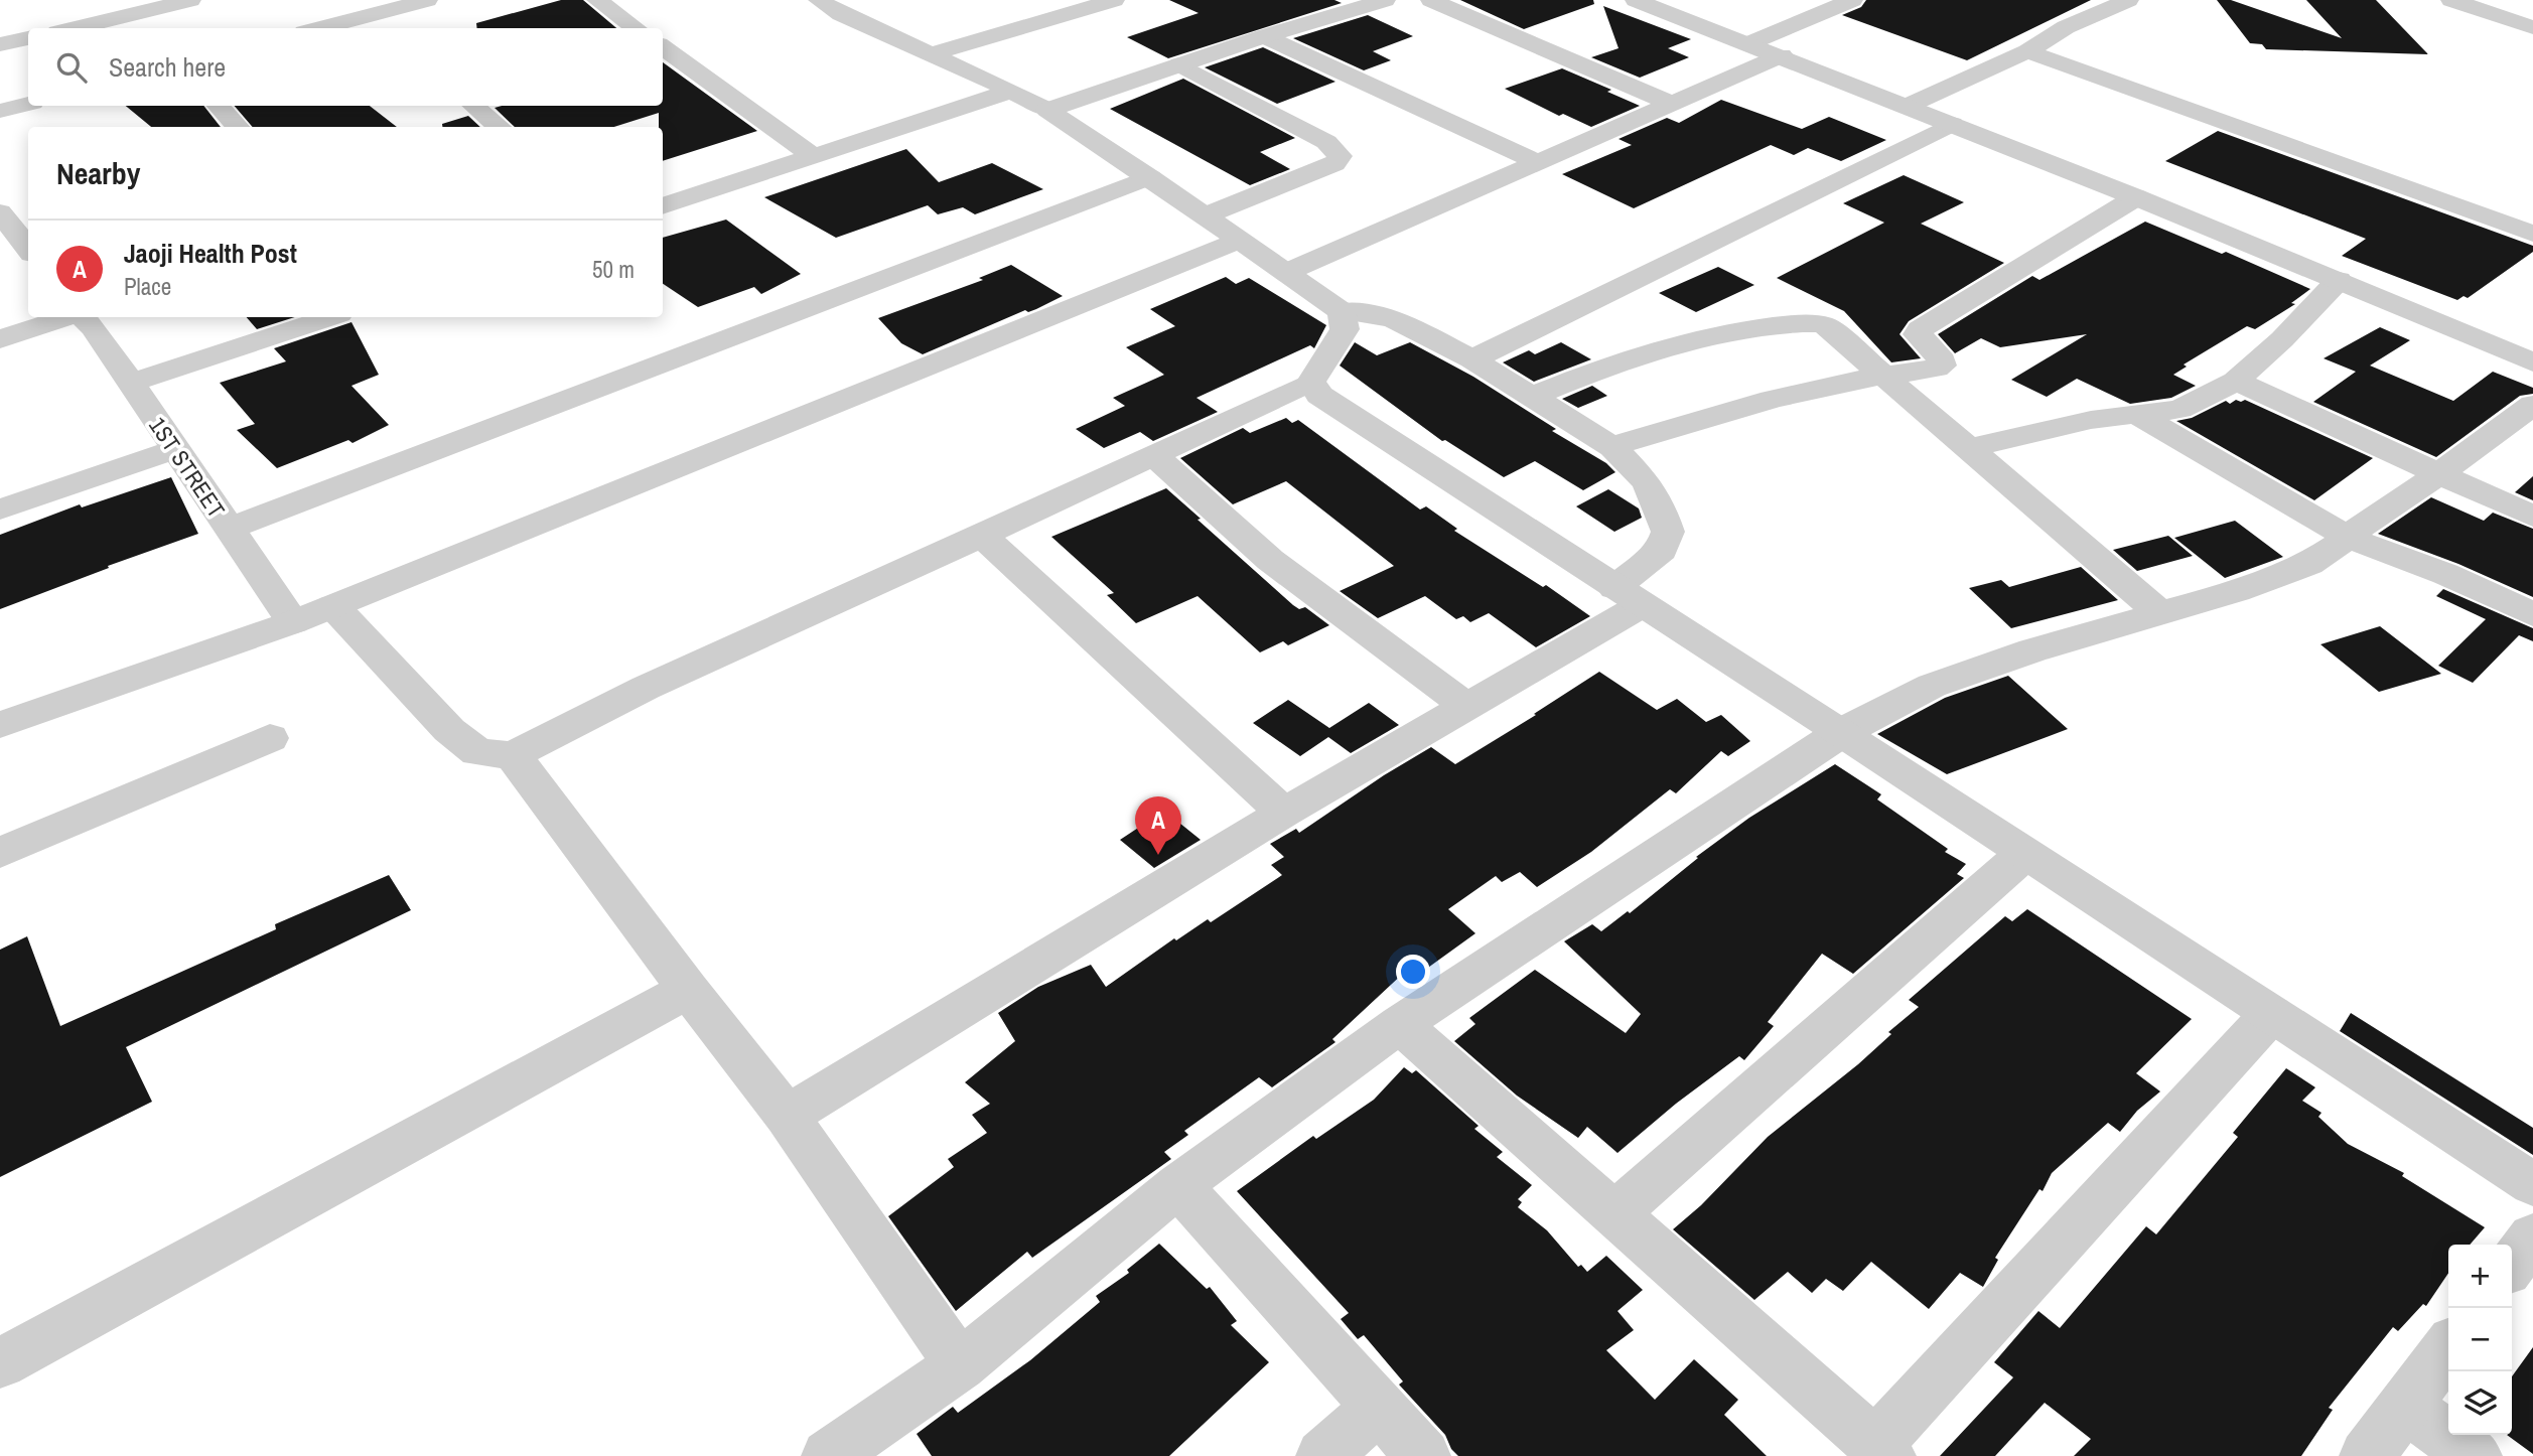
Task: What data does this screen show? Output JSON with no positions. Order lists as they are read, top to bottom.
{
  "streets": {
    "street": ["1ST STREET"]
  },
  "page": {
    "search": "Search here",
    "heading": "Nearby",
    "list": [
      {
        "mark": "A",
        "name": "Jaoji Health Post",
        "note": "Place",
        "value": "50 m"
      }
    ],
    "pins": "A",
    "map_buttons": ["+", "−"]
  }
}
